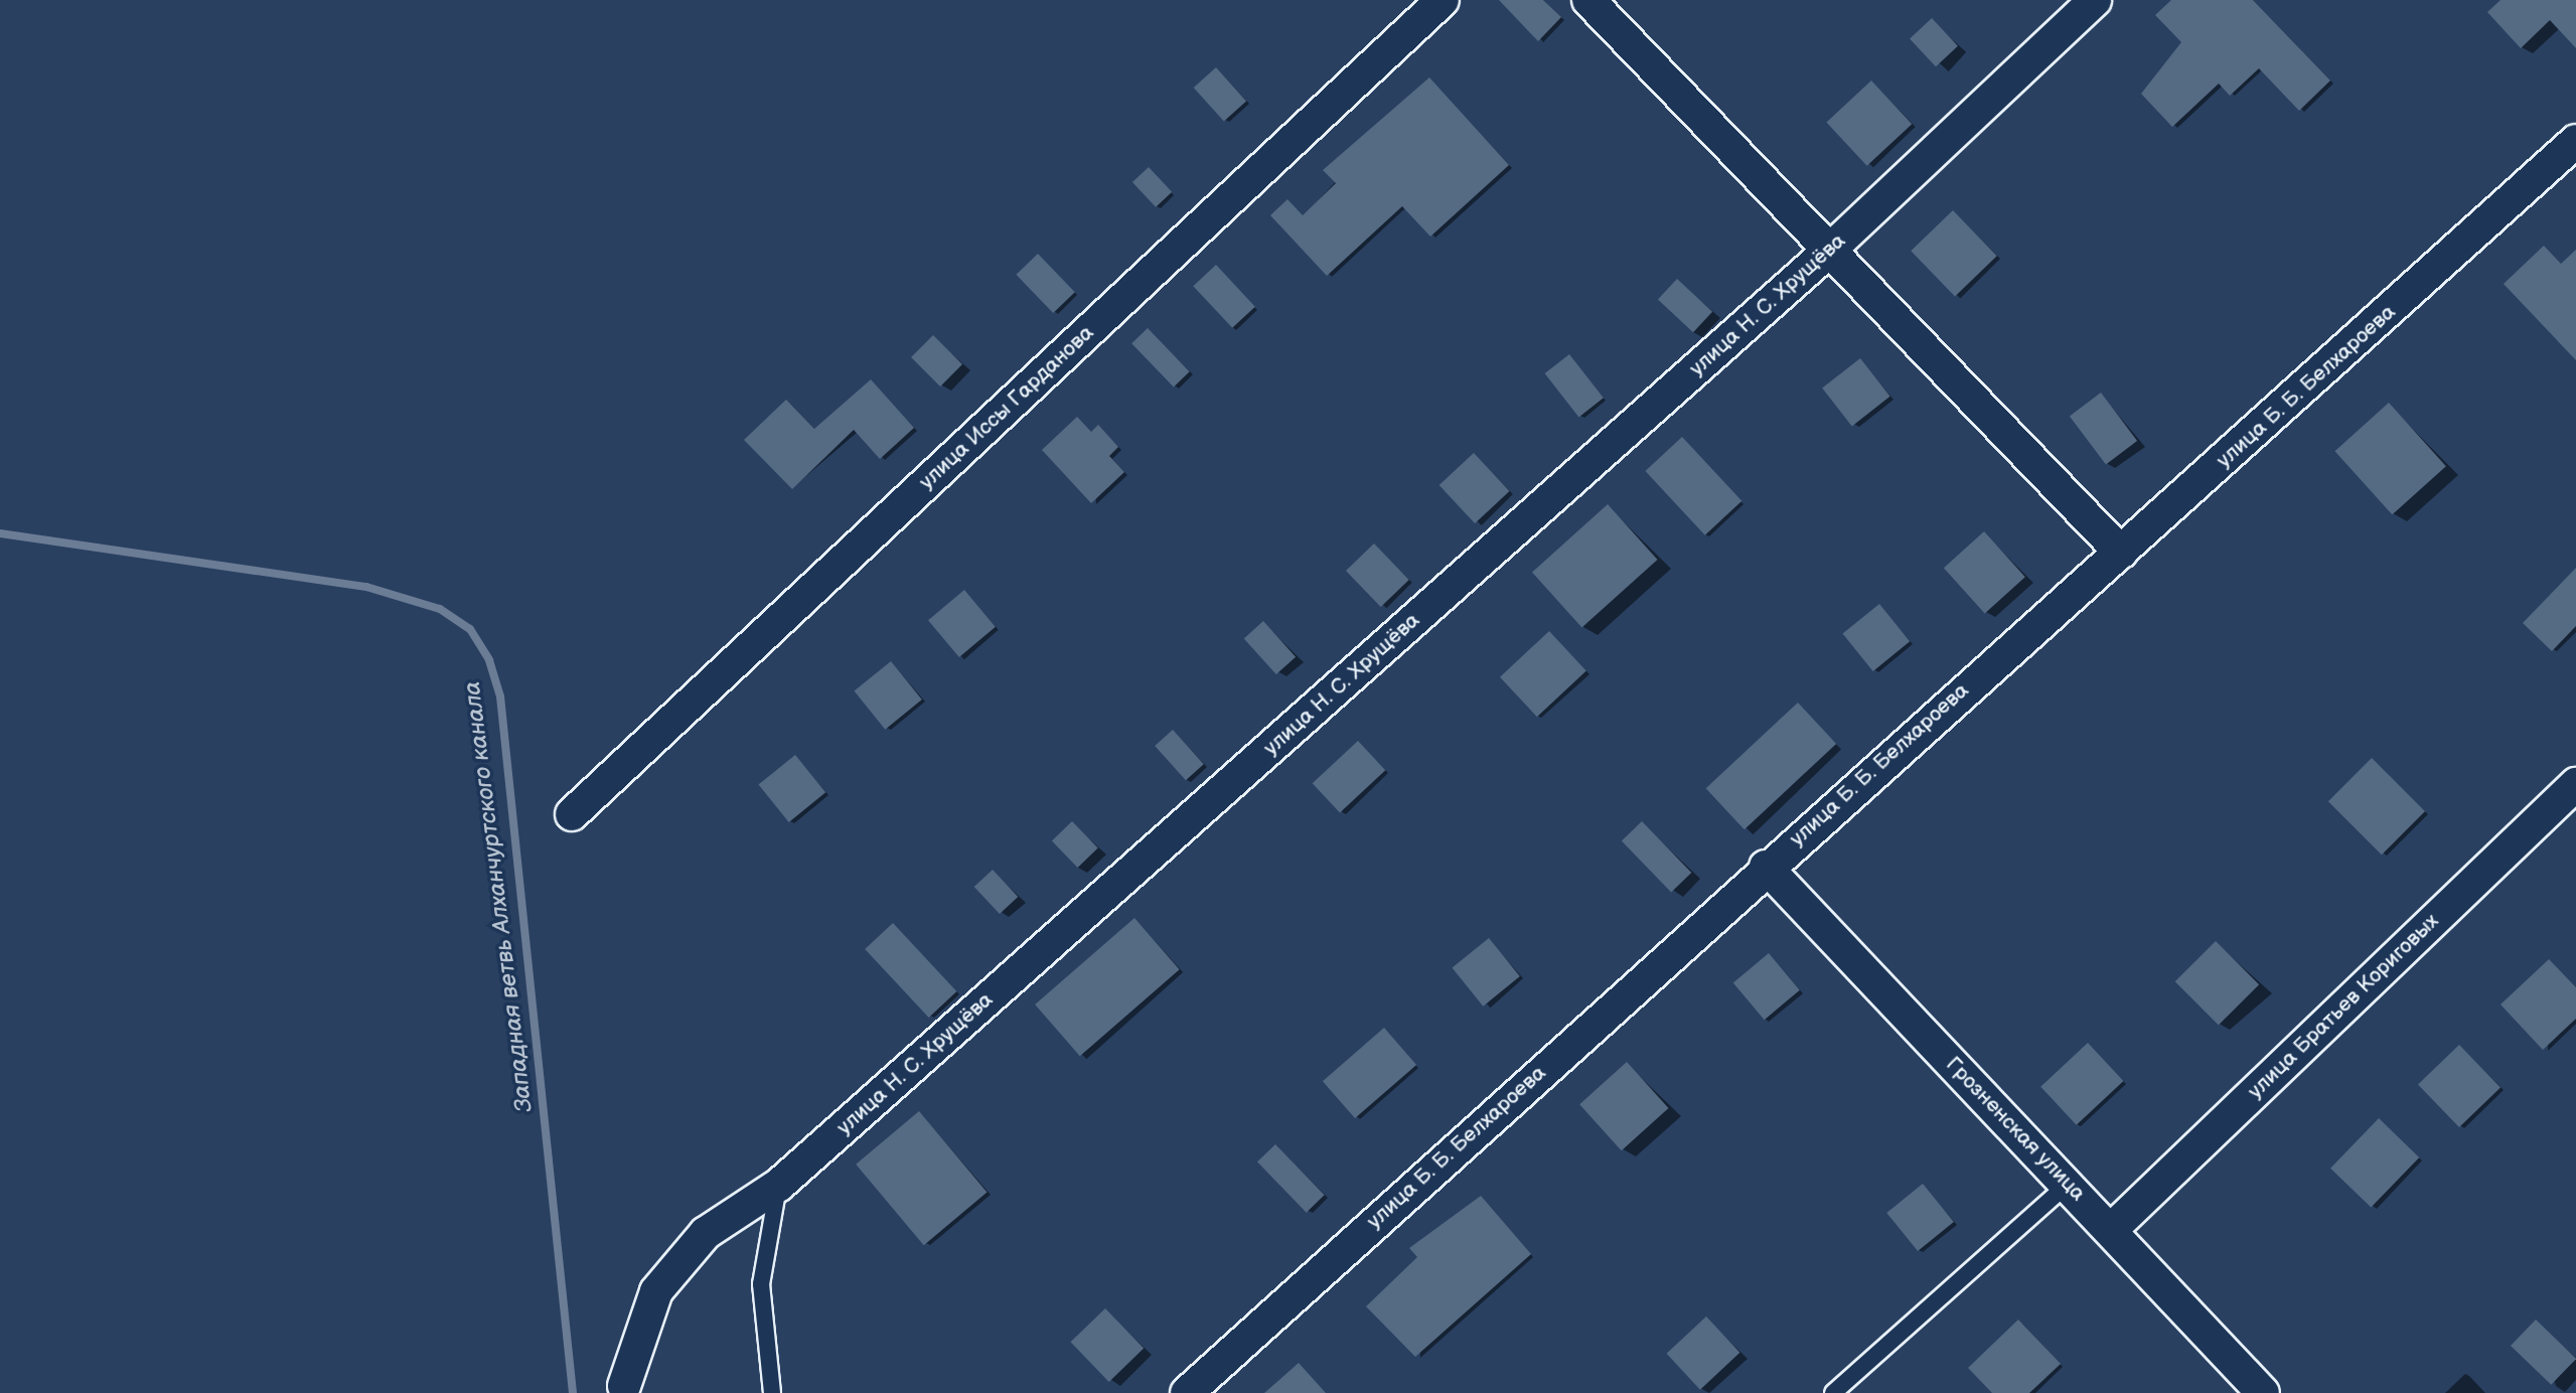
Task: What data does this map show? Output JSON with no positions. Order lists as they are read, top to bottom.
{
  "streets": {
    "street": [
      "улица Н. С. Хрущёва",
      "улица Б. Б. Белхароева",
      "улица Иссы Гарданова",
      "улица Братьев Кориговых",
      "Грозненская улица"
    ]
  },
  "crossings": [
    ["улица Б. Б. Белхароева", "Грозненская улица"],
    ["улица Братьев Кориговых", "Грозненская улица"]
  ],
  "water": ["Западная ветвь Алханчуртского канала"]
}
